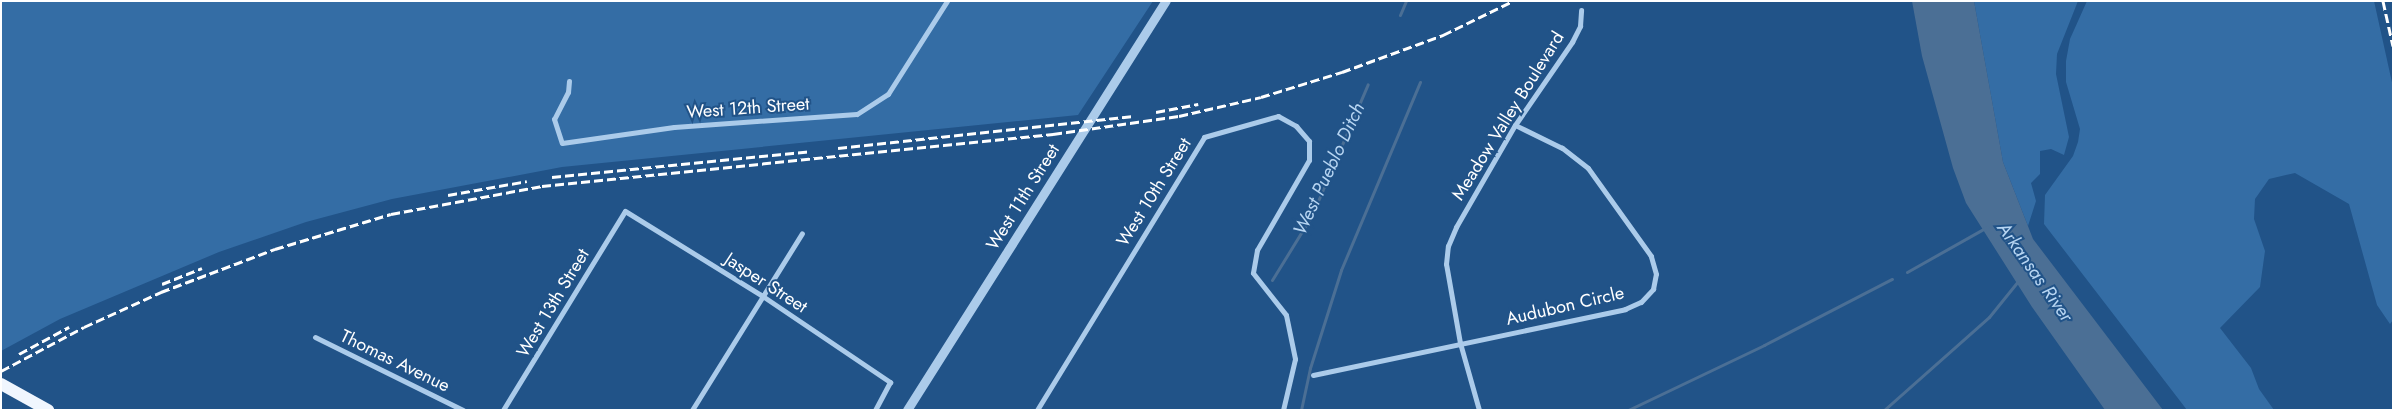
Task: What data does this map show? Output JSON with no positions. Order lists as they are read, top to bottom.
{
  "streets": {
    "street": [
      "West 12th Street",
      "Meadow Valley Boulevard",
      "West 10th Street",
      "West 11th Street",
      "Jasper Street",
      "West 13th Street",
      "Audubon Circle",
      "Thomas Avenue"
    ]
  },
  "crossings": [
    ["Meadow Valley Boulevard", "Audubon Circle"],
    ["Jasper Street", "West 13th Street"]
  ],
  "water": ["West Pueblo Ditch", "Arkansas River"]
}
